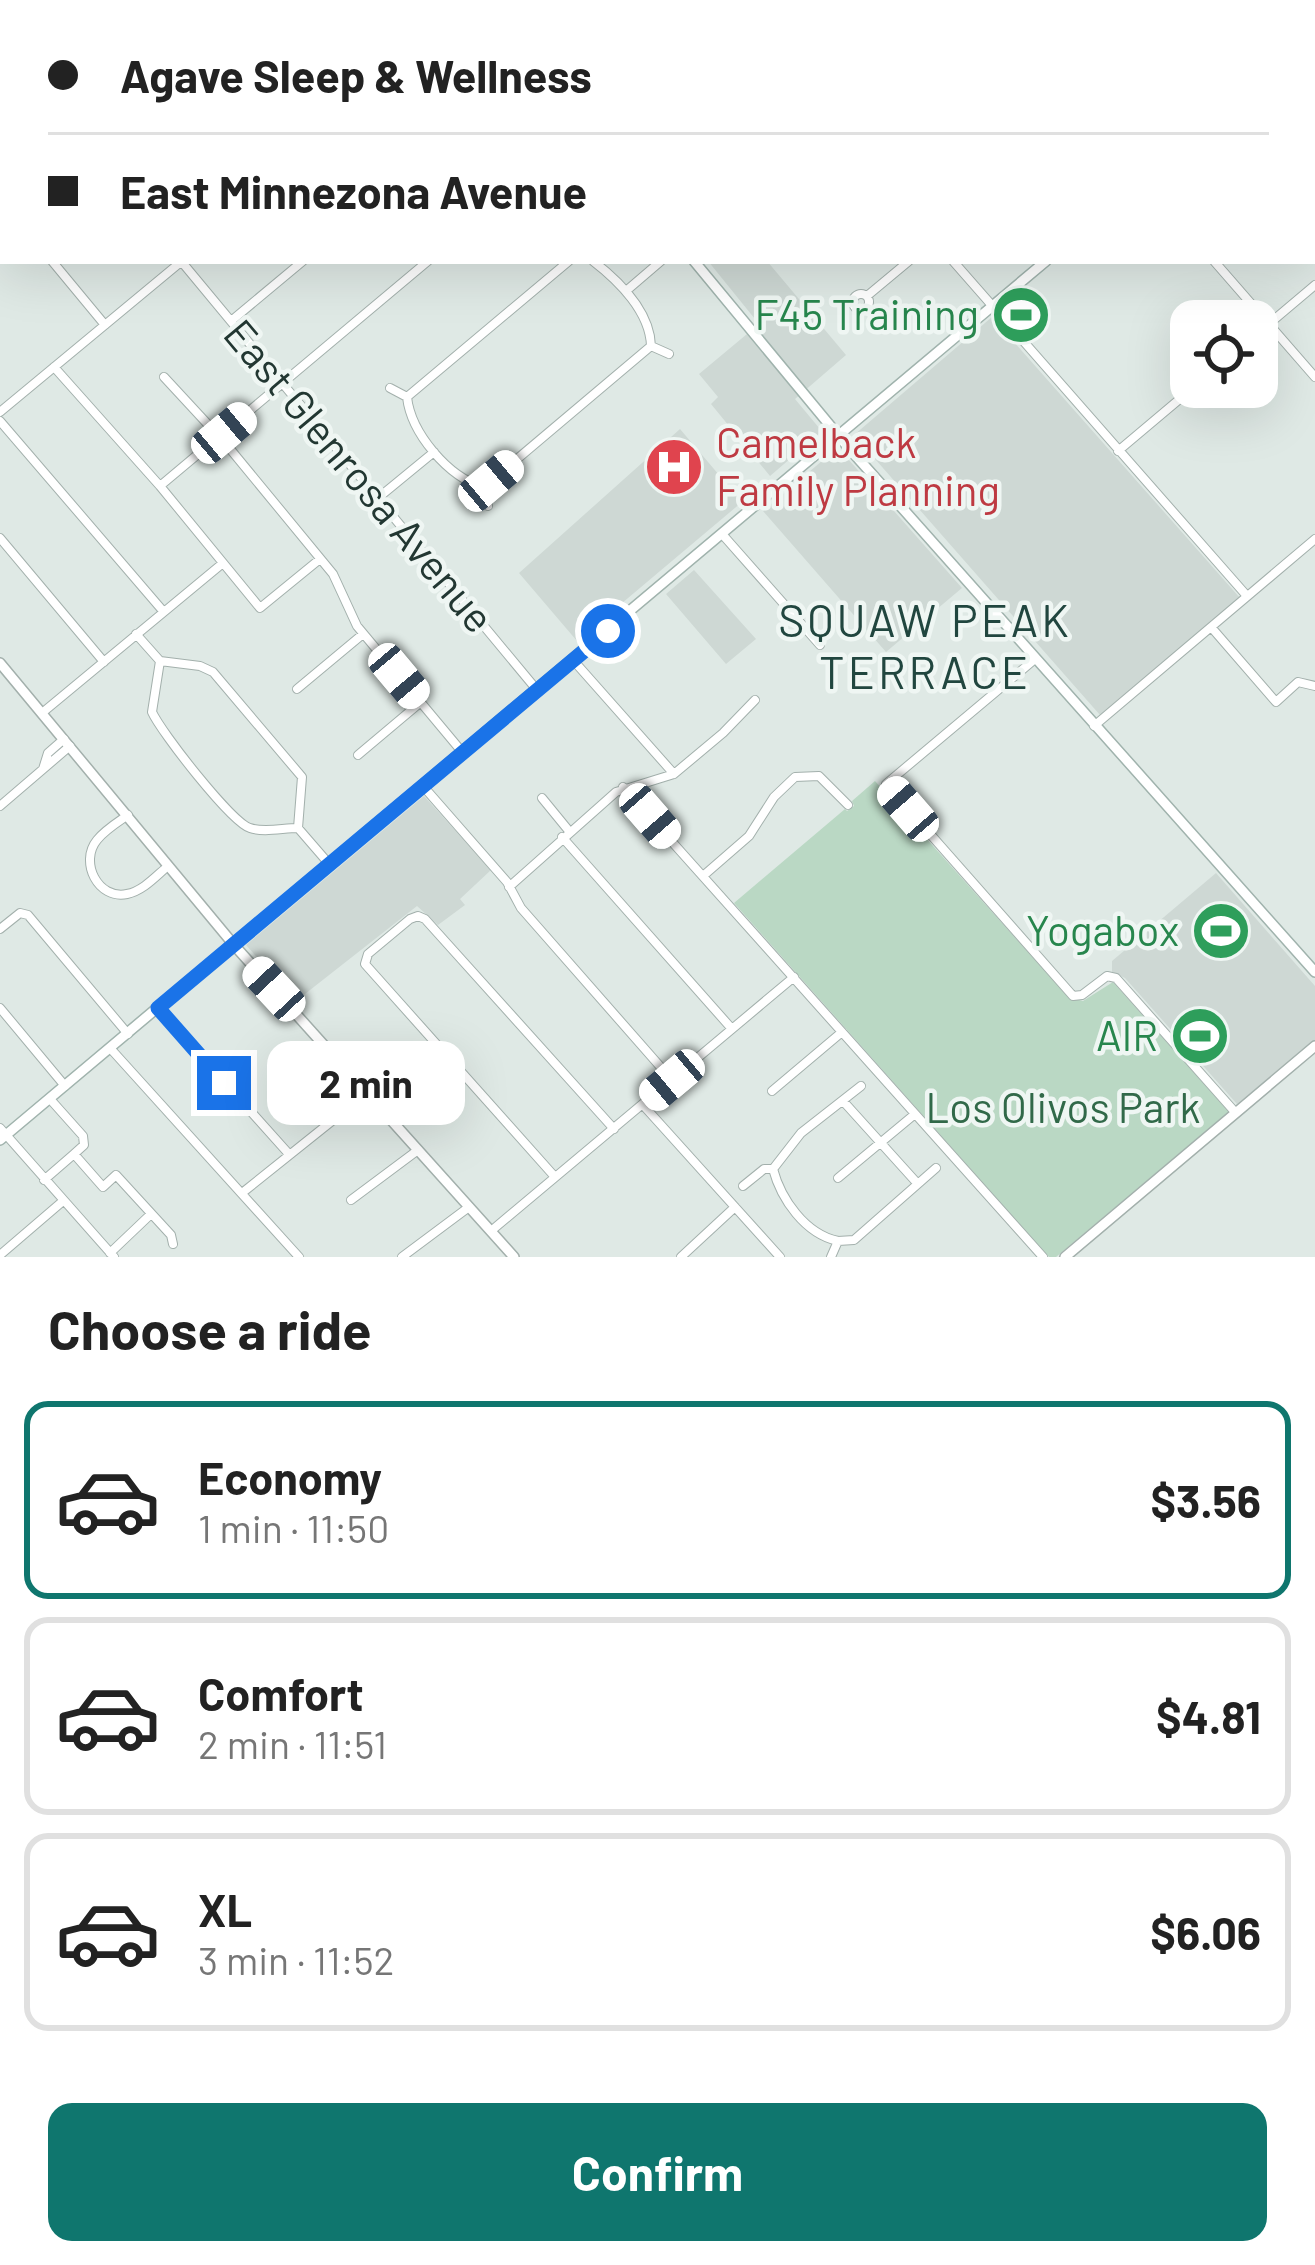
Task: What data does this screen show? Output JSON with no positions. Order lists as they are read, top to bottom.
{
  "streets": {
    "street": ["East Glenrosa Avenue"]
  },
  "districts": ["SQUAW PEAK TERRACE"],
  "parks": ["Los Olivos Park"],
  "places": {
    "sports": ["F45 Training", "Yogabox", "AIR"],
    "hospital": ["Camelback Family Planning"]
  },
  "page": {
    "banner": ["Agave Sleep & Wellness", "East Minnezona Avenue"],
    "bubble": "2 min",
    "heading": "Choose a ride",
    "list": [
      {
        "name": "Economy",
        "note": "1 min · 11:50",
        "value": "$3.56"
      },
      {
        "name": "Comfort",
        "note": "2 min · 11:51",
        "value": "$4.81"
      },
      {
        "name": "XL",
        "note": "3 min · 11:52",
        "value": "$6.06"
      }
    ],
    "buttons": "Confirm"
  }
}
